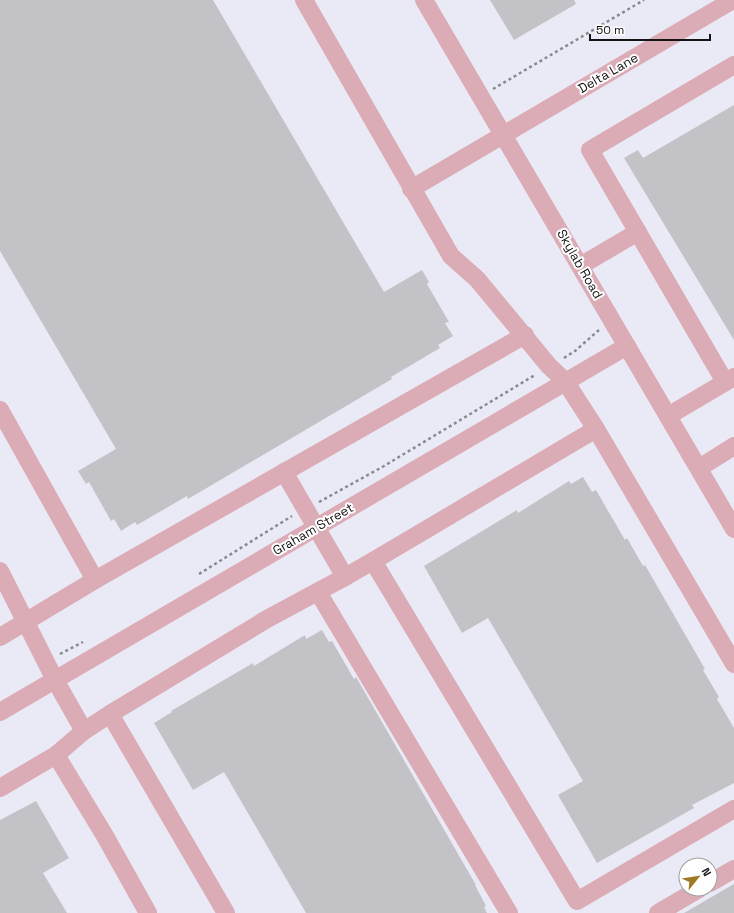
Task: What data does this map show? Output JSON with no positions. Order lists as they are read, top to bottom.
{
  "streets": {
    "street": ["Delta Lane", "Skylab Road", "Graham Street"]
  },
  "crossings": [
    ["Delta Lane", "Skylab Road"],
    ["Skylab Road", "Graham Street"]
  ],
  "scale_bar": "50 m",
  "north": "top right"
}
